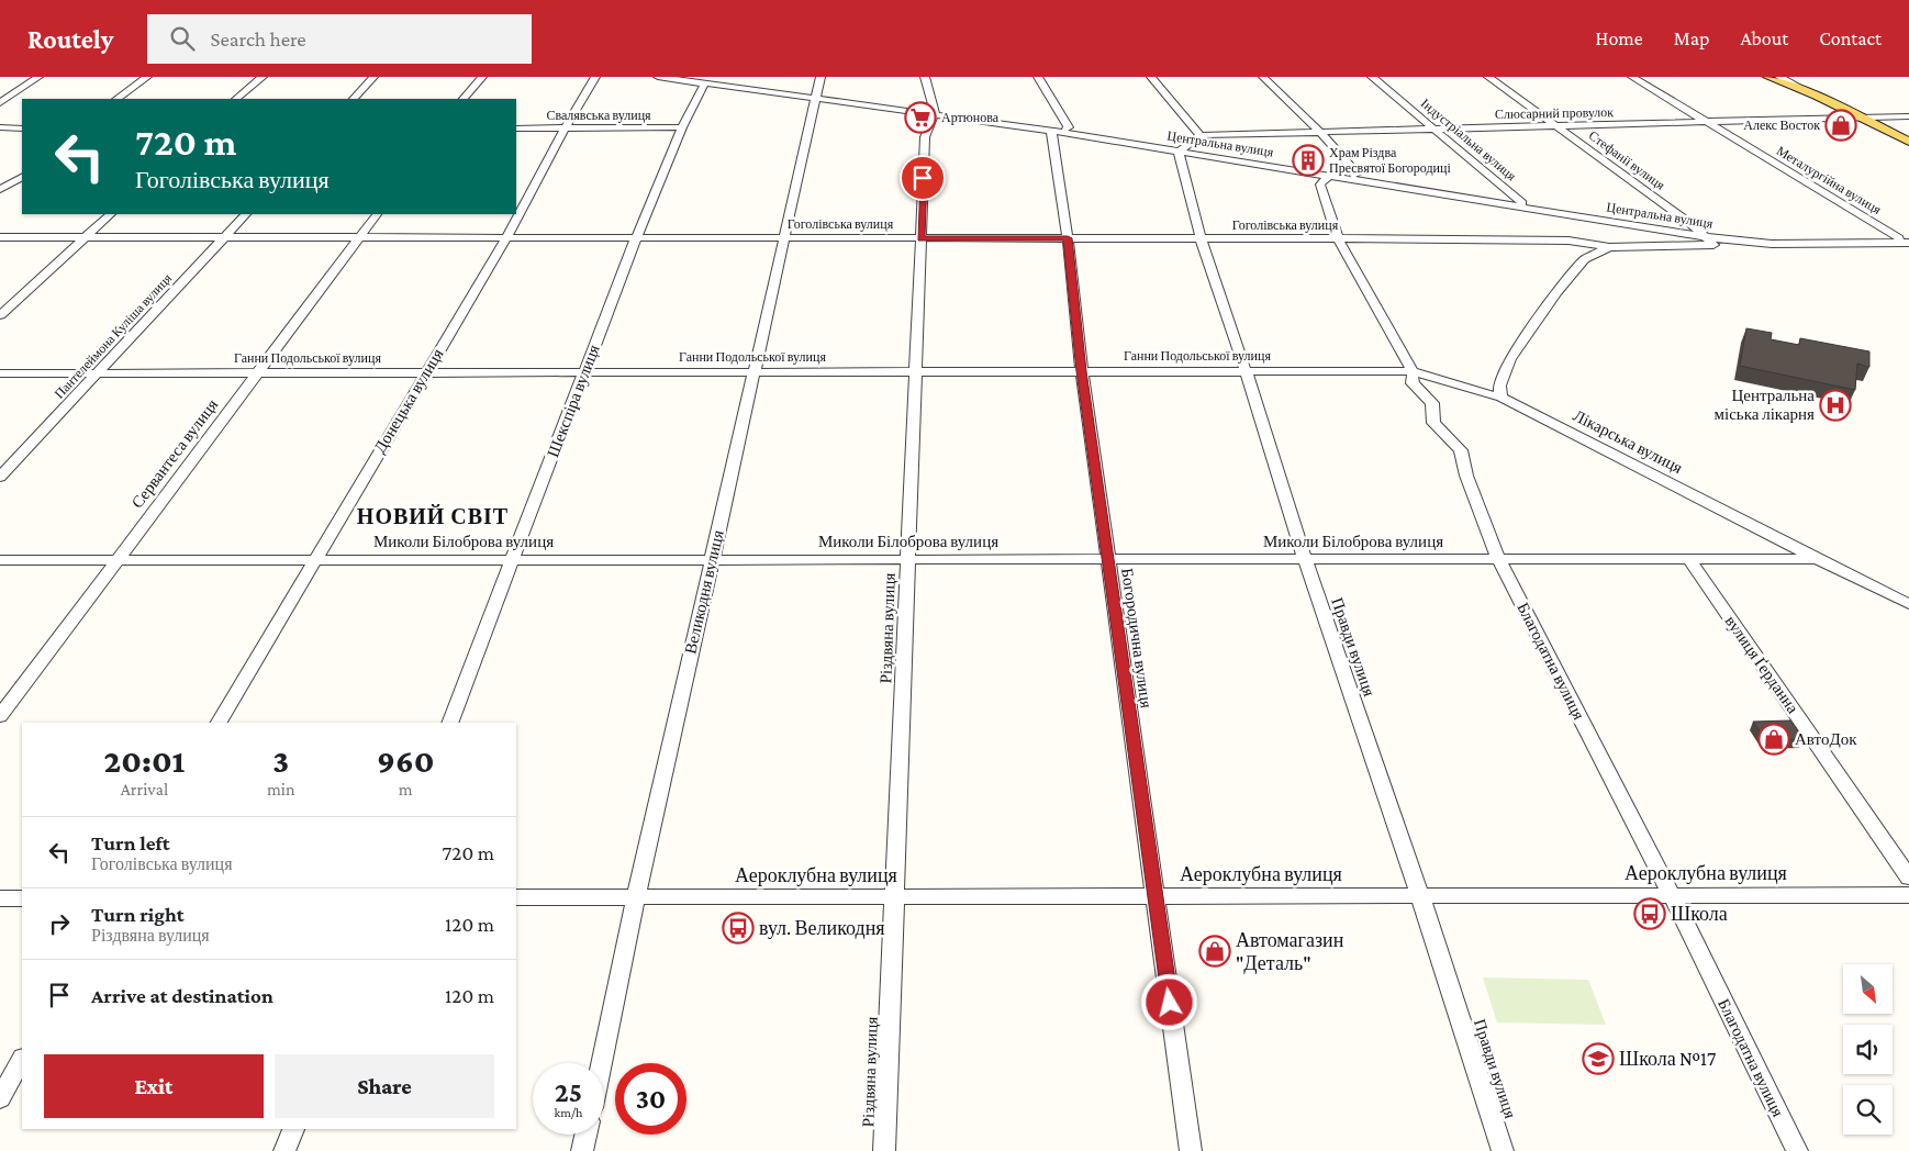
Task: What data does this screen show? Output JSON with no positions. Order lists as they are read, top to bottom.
{
  "streets": {
    "street": [
      "Слюсарний провулок",
      "Свалявська вулиця",
      "Індустріальна вулиця",
      "Центральна вулиця",
      "Стефанії вулиця",
      "Металургійна вулиця",
      "Гоголівська вулиця",
      "Пантелеймона Куліша вулиця",
      "Ганни Подольської вулиця",
      "Донецька вулиця",
      "Шекспіра вулиця",
      "Лікарська вулиця",
      "Сервантеса вулиця",
      "Миколи Білоброва вулиця",
      "Великодня вулиця",
      "Різдвяна вулиця",
      "Богородична вулиця",
      "Правди вулиця",
      "Благодатна вулиця",
      "вулиця Ґерданна",
      "Аероклубна вулиця"
    ]
  },
  "crossings": [
    ["Слюсарний провулок", "Індустріальна вулиця"],
    ["Слюсарний провулок", "Стефанії вулиця"],
    ["Слюсарний провулок", "Металургійна вулиця"],
    ["Свалявська вулиця", "Донецька вулиця"],
    ["Свалявська вулиця", "Шекспіра вулиця"],
    ["Індустріальна вулиця", "Центральна вулиця"],
    ["Центральна вулиця", "Стефанії вулиця"],
    ["Центральна вулиця", "Металургійна вулиця"],
    ["Центральна вулиця", "Гоголівська вулиця"],
    ["Центральна вулиця", "Шекспіра вулиця"],
    ["Центральна вулиця", "Великодня вулиця"],
    ["Центральна вулиця", "Різдвяна вулиця"],
    ["Центральна вулиця", "Богородична вулиця"],
    ["Центральна вулиця", "Правди вулиця"],
    ["Центральна вулиця", "Благодатна вулиця"],
    ["Стефанії вулиця", "Гоголівська вулиця"],
    ["Металургійна вулиця", "Гоголівська вулиця"],
    ["Гоголівська вулиця", "Пантелеймона Куліша вулиця"],
    ["Гоголівська вулиця", "Донецька вулиця"],
    ["Гоголівська вулиця", "Шекспіра вулиця"],
    ["Гоголівська вулиця", "Сервантеса вулиця"],
    ["Гоголівська вулиця", "Великодня вулиця"],
    ["Гоголівська вулиця", "Різдвяна вулиця"],
    ["Гоголівська вулиця", "Богородична вулиця"],
    ["Гоголівська вулиця", "Правди вулиця"],
    ["Гоголівська вулиця", "Благодатна вулиця"],
    ["Пантелеймона Куліша вулиця", "Ганни Подольської вулиця"],
    ["Ганни Подольської вулиця", "Донецька вулиця"],
    ["Ганни Подольської вулиця", "Шекспіра вулиця"],
    ["Ганни Подольської вулиця", "Лікарська вулиця"],
    ["Ганни Подольської вулиця", "Сервантеса вулиця"],
    ["Ганни Подольської вулиця", "Великодня вулиця"],
    ["Ганни Подольської вулиця", "Різдвяна вулиця"],
    ["Ганни Подольської вулиця", "Богородична вулиця"],
    ["Ганни Подольської вулиця", "Правди вулиця"],
    ["Ганни Подольської вулиця", "Благодатна вулиця"],
    ["Донецька вулиця", "Миколи Білоброва вулиця"],
    ["Шекспіра вулиця", "Миколи Білоброва вулиця"],
    ["Лікарська вулиця", "Миколи Білоброва вулиця"],
    ["Сервантеса вулиця", "Миколи Білоброва вулиця"],
    ["Миколи Білоброва вулиця", "Великодня вулиця"],
    ["Миколи Білоброва вулиця", "Різдвяна вулиця"],
    ["Миколи Білоброва вулиця", "Богородична вулиця"],
    ["Миколи Білоброва вулиця", "Правди вулиця"],
    ["Миколи Білоброва вулиця", "Благодатна вулиця"],
    ["Миколи Білоброва вулиця", "вулиця Ґерданна"],
    ["Великодня вулиця", "Аероклубна вулиця"],
    ["Різдвяна вулиця", "Аероклубна вулиця"],
    ["Богородична вулиця", "Аероклубна вулиця"],
    ["Правди вулиця", "Аероклубна вулиця"],
    ["Благодатна вулиця", "Аероклубна вулиця"]
  ],
  "districts": ["НОВИЙ СВІТ"],
  "places": {
    "supermarket": ["Артюнова"],
    "shop": ["Алекс Восток", "АвтоДок", "Автомагазин \"Деталь\""],
    "building": ["Храм Різдва Пресвятої Богородиці"],
    "hospital": ["Центральна міська лікарня"],
    "bus stop": ["Школа", "вул. Великодня"],
    "school or university": ["Школа №17"]
  },
  "north": "bottom right",
  "page": {
    "header": "Routely",
    "search": "Search here",
    "nav": [
      "Home",
      "Map",
      "About",
      "Contact"
    ],
    "turn": ["720 m", "Гоголівська вулиця"],
    "eta": [
      "20:01",
      "Arrival",
      "3",
      "min",
      "960",
      "m"
    ],
    "list": [
      {
        "name": "Turn left",
        "note": "Гоголівська вулиця",
        "value": "720 m"
      },
      {
        "name": "Turn right",
        "note": "Різдвяна вулиця",
        "value": "120 m"
      },
      {
        "name": "Arrive at destination",
        "value": "120 m"
      }
    ],
    "buttons": ["Exit", "Share"],
    "speed": "25 km/h",
    "limit": "30"
  }
}
